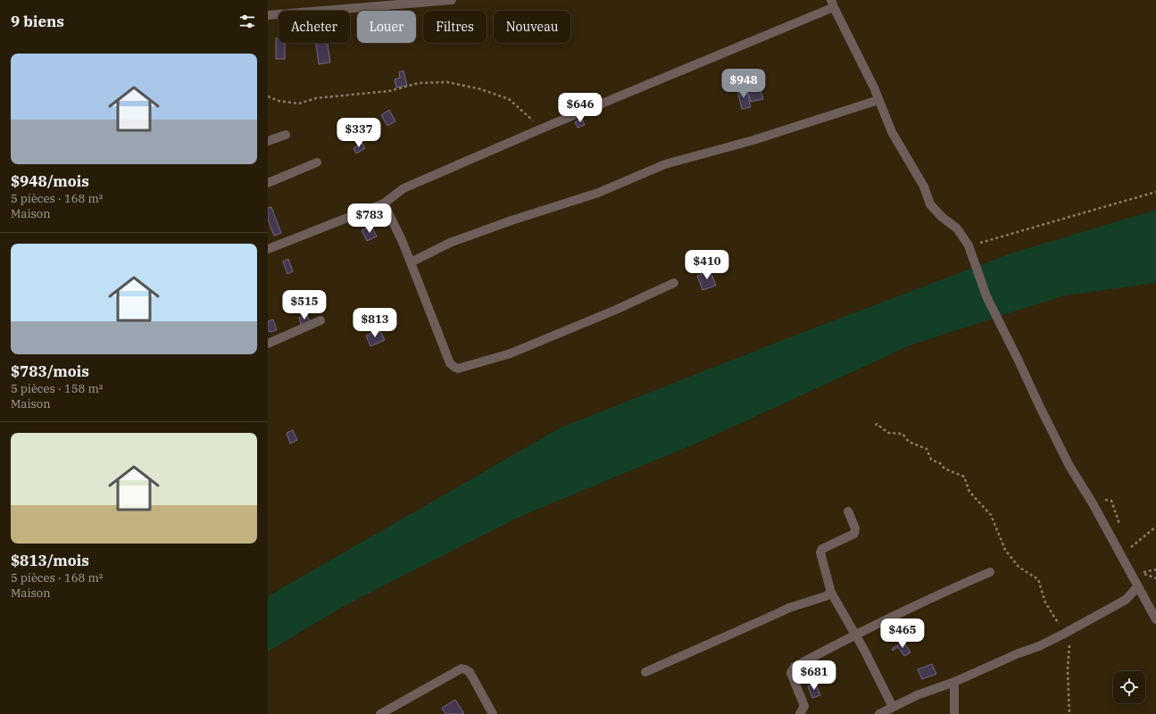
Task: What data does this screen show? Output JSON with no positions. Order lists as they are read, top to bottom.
{
  "page": {
    "heading": "9 biens",
    "chip": [
      "Acheter",
      "Louer",
      "Filtres",
      "Nouveau"
    ],
    "list": [
      {
        "name": "$948/mois",
        "note": "5 pièces · 168 m² · Maison"
      },
      {
        "name": "$783/mois",
        "note": "5 pièces · 158 m² · Maison"
      },
      {
        "name": "$813/mois",
        "note": "5 pièces · 168 m² · Maison"
      }
    ],
    "price": [
      "$948",
      "$646",
      "$337",
      "$783",
      "$410",
      "$515",
      "$813",
      "$465",
      "$681"
    ]
  }
}
